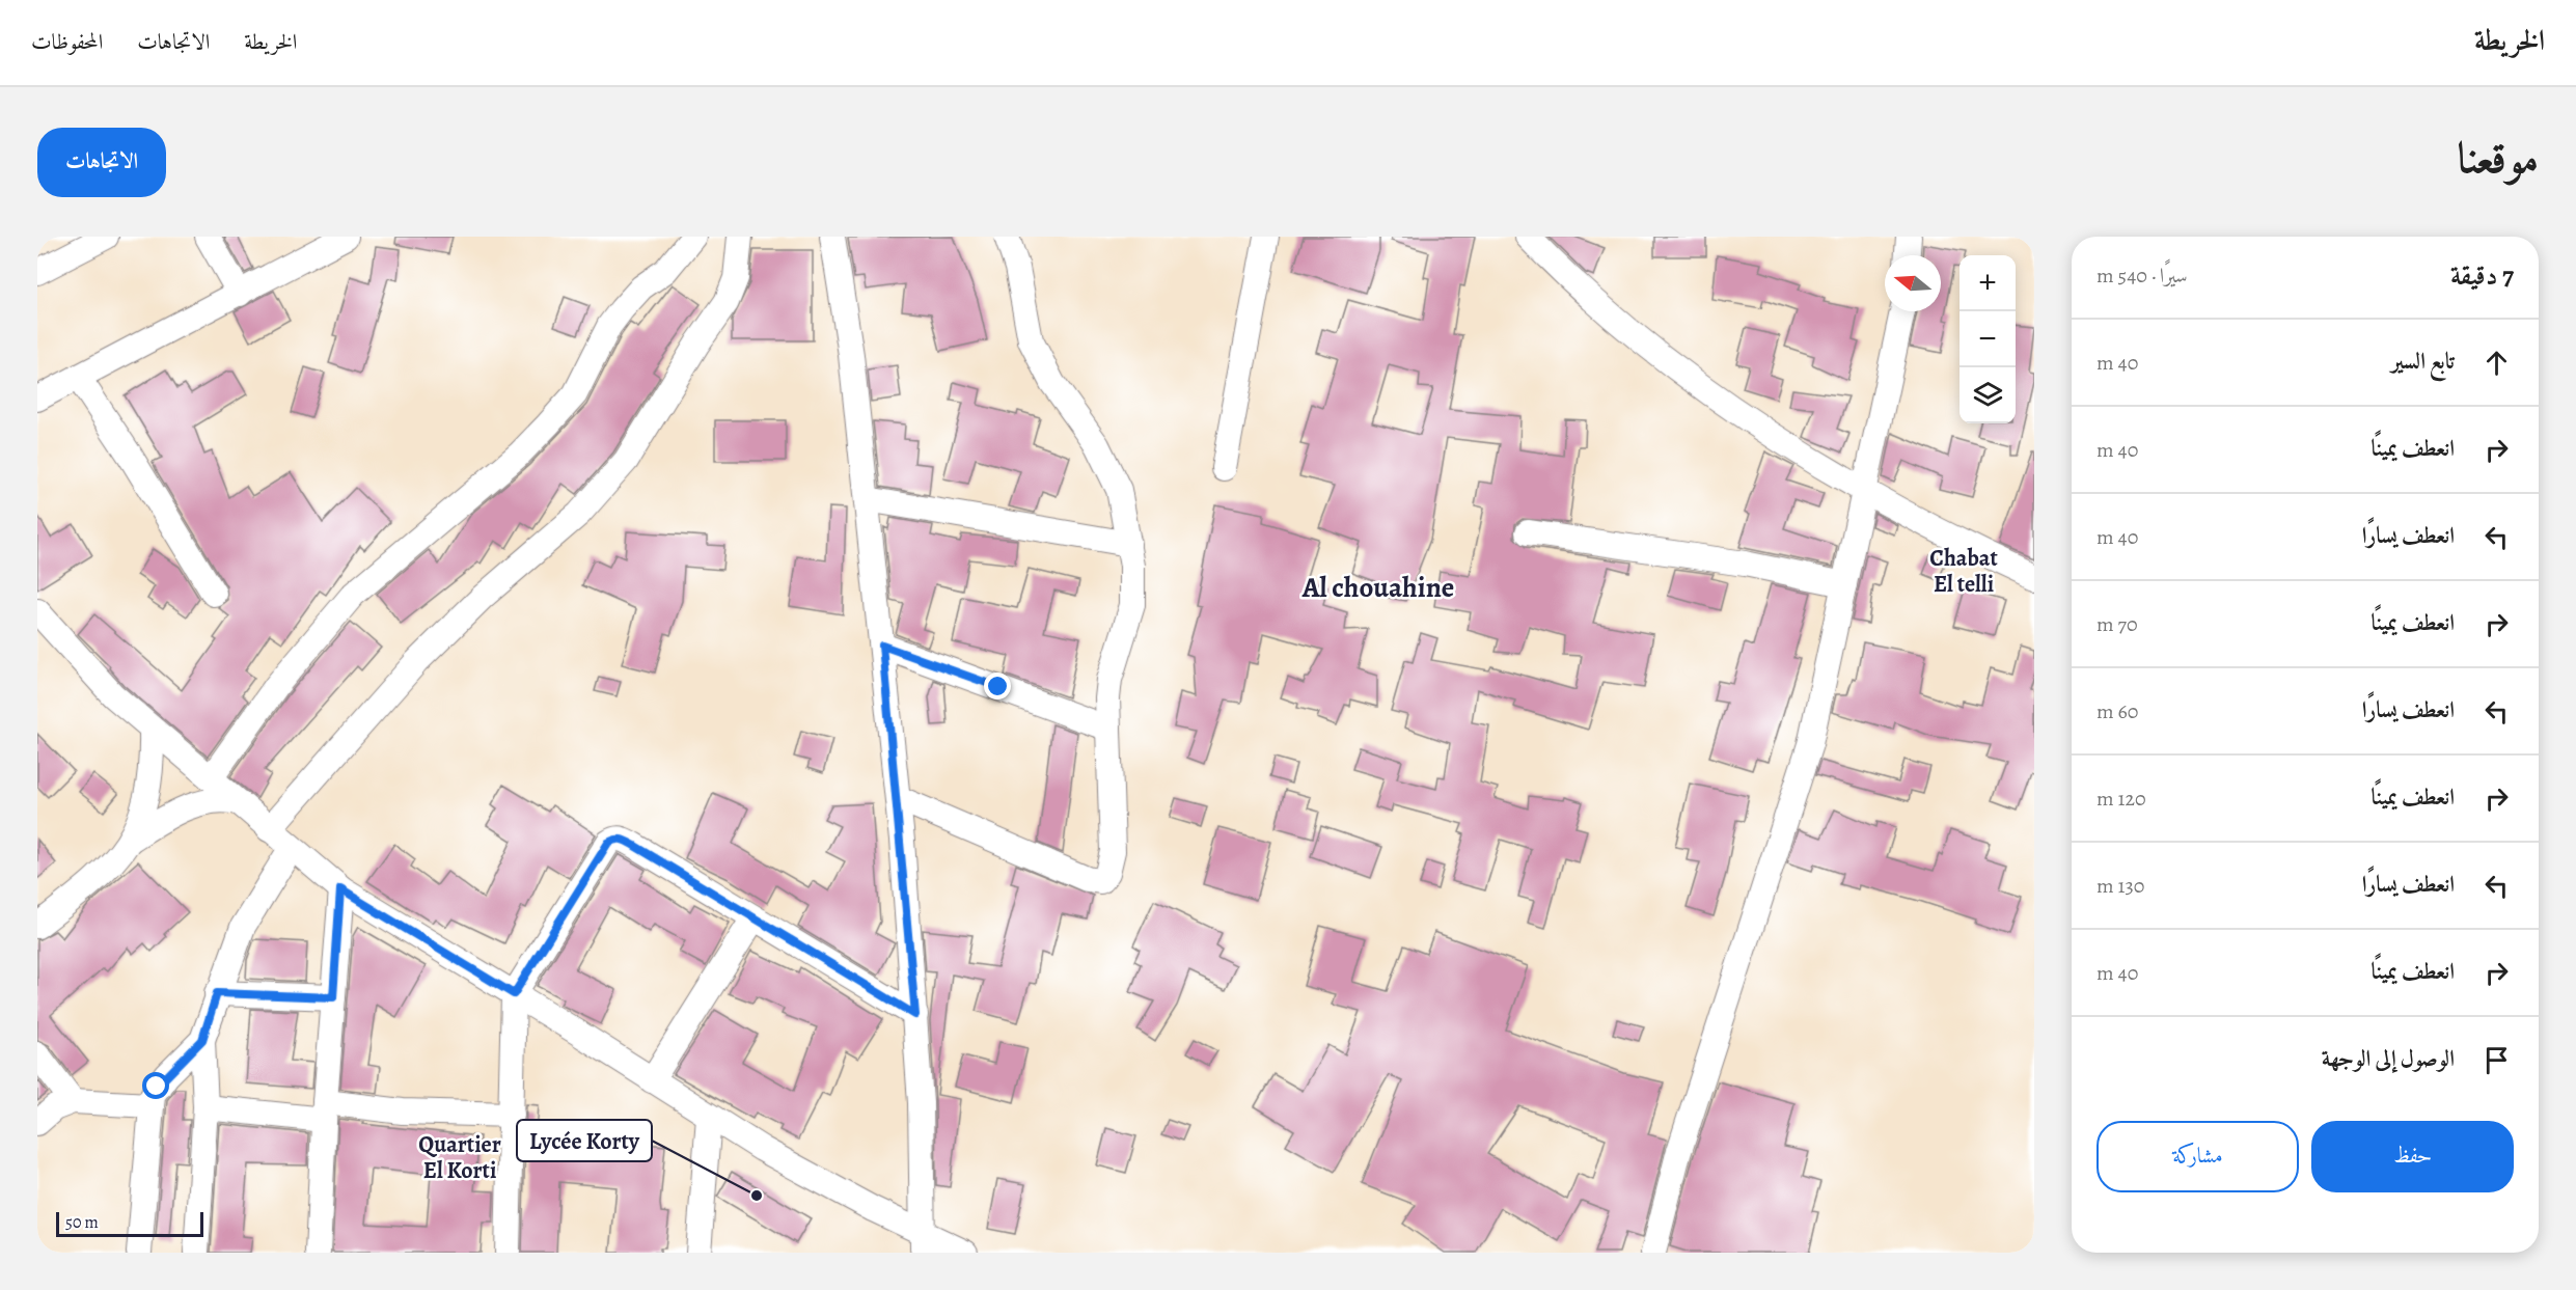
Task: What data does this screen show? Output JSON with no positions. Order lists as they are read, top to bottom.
{
  "districts": ["Chabat El telli", "Al chouahine", "Quartier El Korti"],
  "places": ["Lycée Korty"],
  "scale_bar": "50 m",
  "north": "left",
  "page": {
    "header": "الخريطة",
    "nav": ["الخريطة", "الاتجاهات", "المحفوظات"],
    "title": "موقعنا",
    "buttons": [
      "الاتجاهات",
      ["حفظ", "مشاركة"]
    ],
    "heading": ["7 دقيقة", "سيرًا · 540 m"],
    "map_buttons": ["+", "−"],
    "list": [
      ["تابع السير", "40 m"],
      ["انعطف يمينًا", "40 m"],
      ["انعطف يسارًا", "40 m"],
      ["انعطف يمينًا", "70 m"],
      ["انعطف يسارًا", "60 m"],
      ["انعطف يمينًا", "120 m"],
      ["انعطف يسارًا", "130 m"],
      ["انعطف يمينًا", "40 m"],
      "الوصول إلى الوجهة"
    ],
    "scale": "50 m"
  }
}
